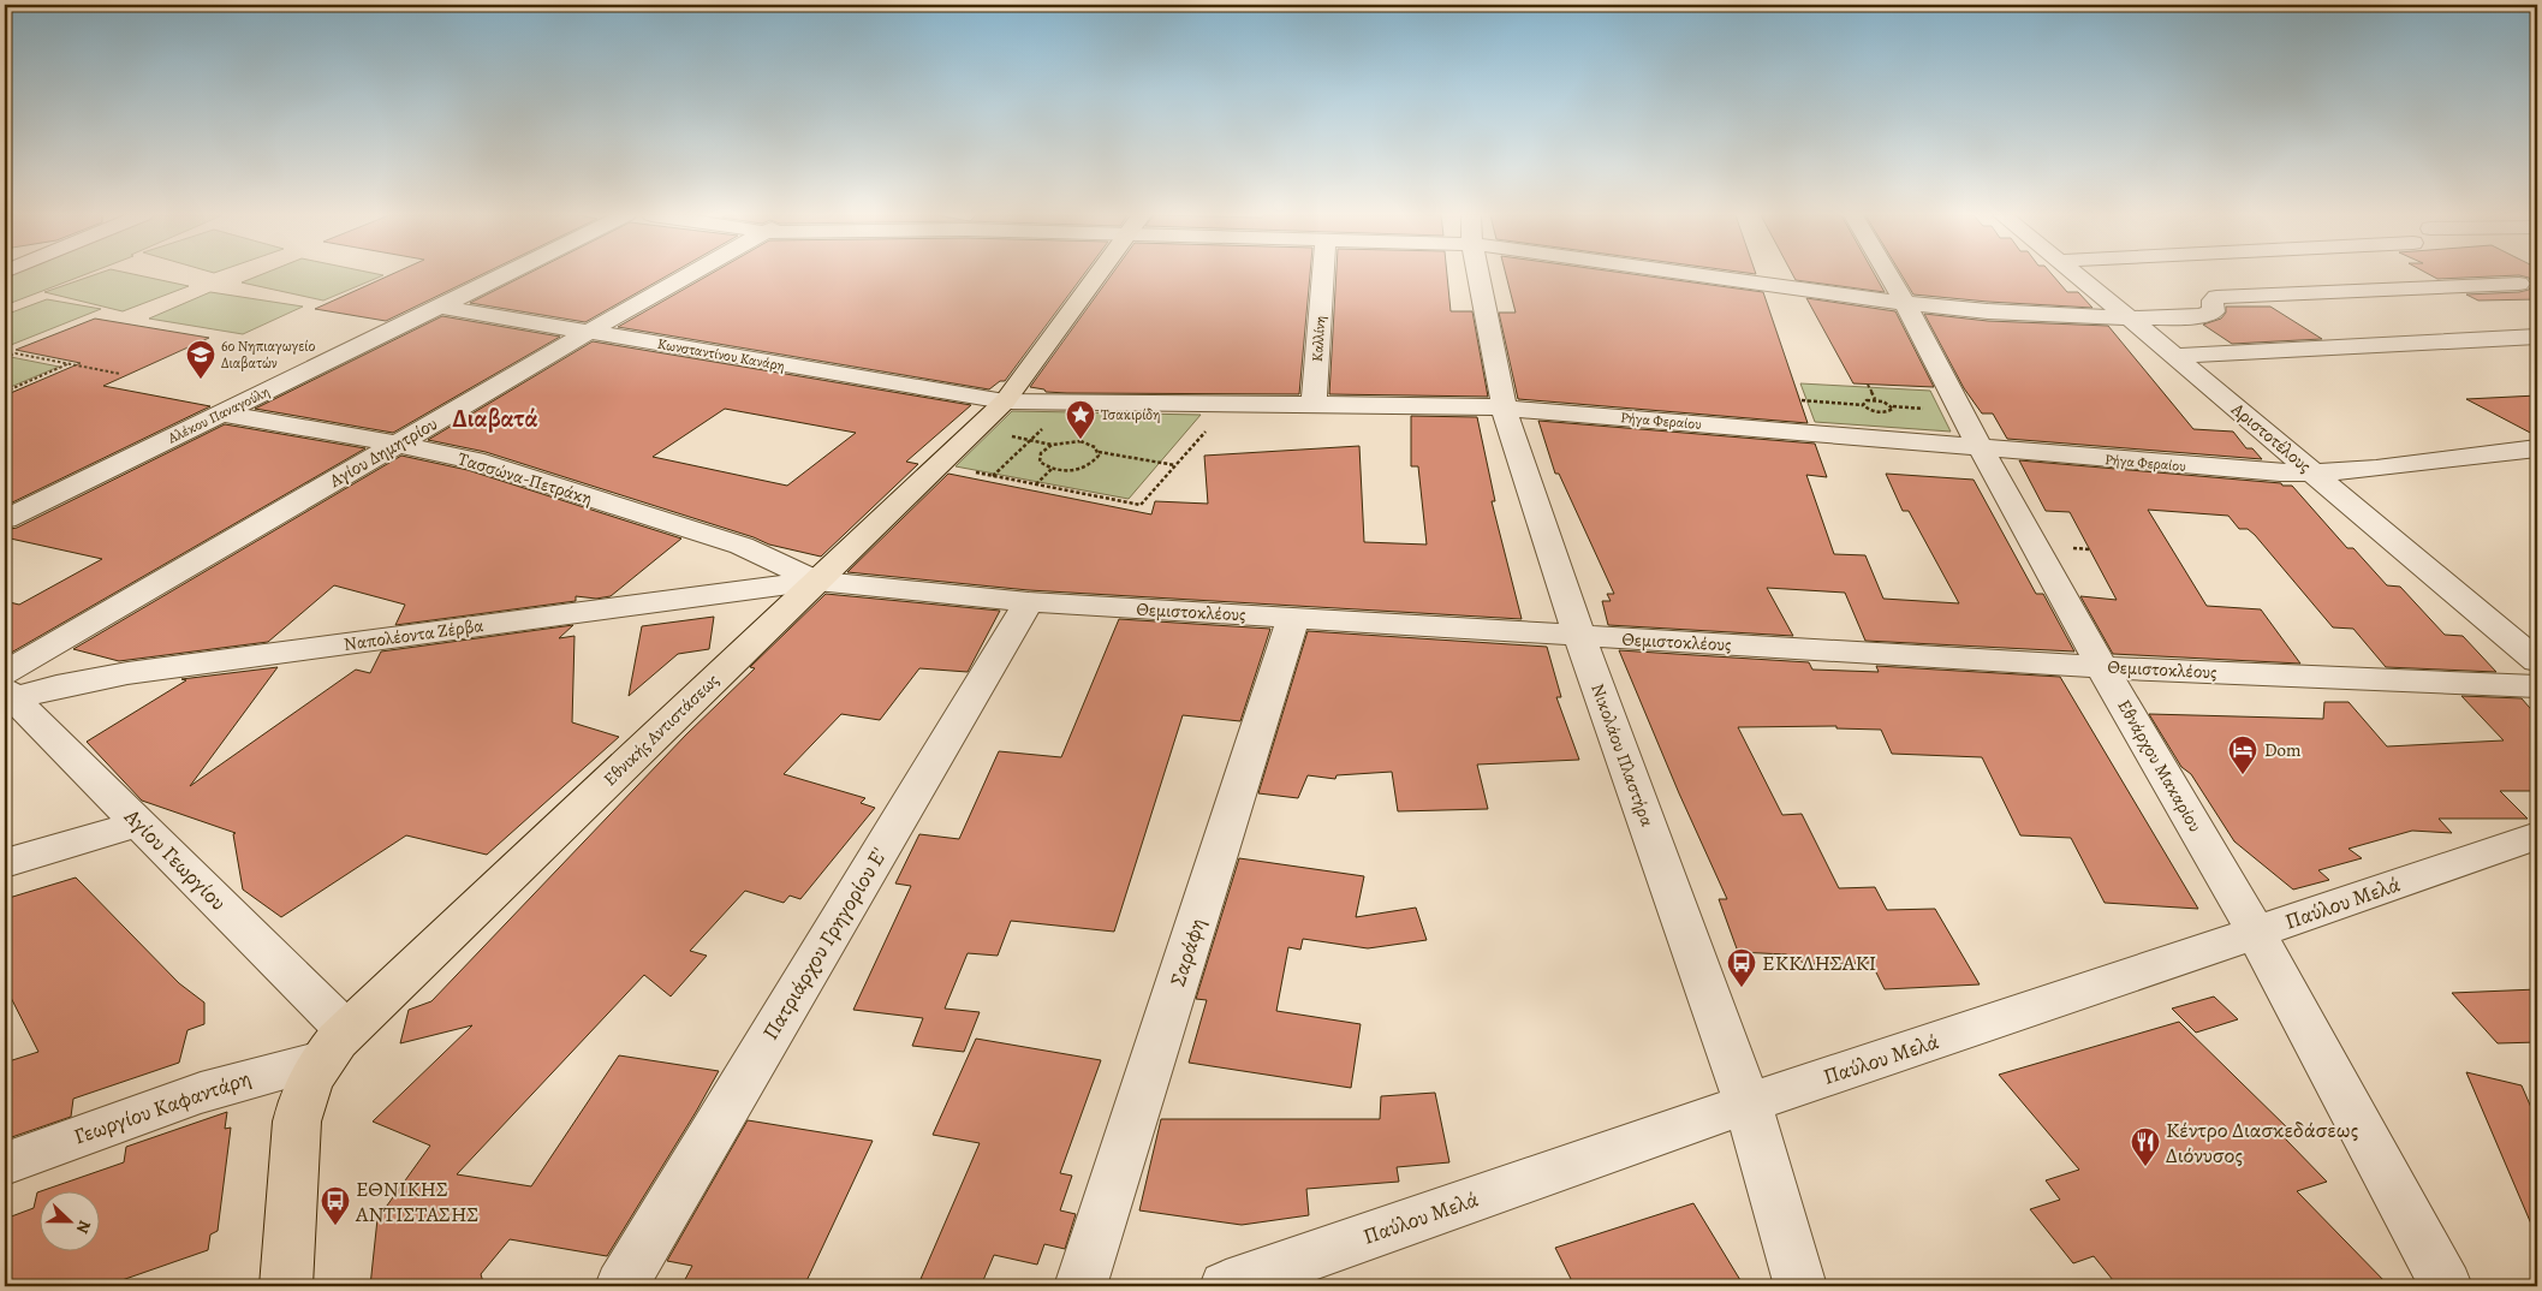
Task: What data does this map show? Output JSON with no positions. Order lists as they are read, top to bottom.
{
  "streets": {
    "main road": ["Εθνικής Αντιστάσεως"],
    "street": [
      "Καλλίνη",
      "Κωνσταντίνου Κανάρη",
      "Αλέκου Παναγούλη",
      "Ρήγα Φεραίου",
      "Αριστοτέλους",
      "Αγίου Δημητρίου",
      "Τασσώνα-Πετράκη",
      "Θεμιστοκλέους",
      "Ναπολέοντα Ζέρβα",
      "Νικολάου Πλαστήρα",
      "Εθνάρχου Μακαρίου",
      "Αγίου Γεωργίου",
      "Παύλου Μελά",
      "Πατριάρχου Γρηγορίου Ε'",
      "Σαράφη",
      "Γεωργίου Καφαντάρη"
    ]
  },
  "crossings": [
    ["Καλλίνη", "Ρήγα Φεραίου"],
    ["Κωνσταντίνου Κανάρη", "Αλέκου Παναγούλη"],
    ["Κωνσταντίνου Κανάρη", "Ρήγα Φεραίου"],
    ["Κωνσταντίνου Κανάρη", "Αγίου Δημητρίου"],
    ["Κωνσταντίνου Κανάρη", "Εθνικής Αντιστάσεως"],
    ["Αλέκου Παναγούλη", "Τασσώνα-Πετράκη"],
    ["Ρήγα Φεραίου", "Αριστοτέλους"],
    ["Ρήγα Φεραίου", "Εθνικής Αντιστάσεως"],
    ["Ρήγα Φεραίου", "Νικολάου Πλαστήρα"],
    ["Ρήγα Φεραίου", "Εθνάρχου Μακαρίου"],
    ["Αγίου Δημητρίου", "Τασσώνα-Πετράκη"],
    ["Αγίου Δημητρίου", "Ναπολέοντα Ζέρβα"],
    ["Αγίου Δημητρίου", "Αγίου Γεωργίου"],
    ["Τασσώνα-Πετράκη", "Θεμιστοκλέους"],
    ["Τασσώνα-Πετράκη", "Ναπολέοντα Ζέρβα"],
    ["Τασσώνα-Πετράκη", "Εθνικής Αντιστάσεως"],
    ["Θεμιστοκλέους", "Ναπολέοντα Ζέρβα"],
    ["Θεμιστοκλέους", "Εθνικής Αντιστάσεως"],
    ["Θεμιστοκλέους", "Νικολάου Πλαστήρα"],
    ["Θεμιστοκλέους", "Εθνάρχου Μακαρίου"],
    ["Θεμιστοκλέους", "Πατριάρχου Γρηγορίου Ε'"],
    ["Θεμιστοκλέους", "Σαράφη"],
    ["Ναπολέοντα Ζέρβα", "Εθνικής Αντιστάσεως"],
    ["Ναπολέοντα Ζέρβα", "Αγίου Γεωργίου"],
    ["Εθνικής Αντιστάσεως", "Αγίου Γεωργίου"],
    ["Εθνικής Αντιστάσεως", "Γεωργίου Καφαντάρη"],
    ["Νικολάου Πλαστήρα", "Παύλου Μελά"],
    ["Εθνάρχου Μακαρίου", "Παύλου Μελά"],
    ["Αγίου Γεωργίου", "Γεωργίου Καφαντάρη"]
  ],
  "districts": ["Διαβατά"],
  "places": {
    "school or university": ["6ο Νηπιαγωγείο Διαβατών"],
    "place": ["Τσακιρίδη"],
    "hotel": ["Dom"],
    "bus stop": ["ΕΚΚΛΗΣΑΚΙ", "ΕΘΝΙΚΗΣ ΑΝΤΙΣΤΑΣΗΣ"],
    "restaurant": ["Κέντρο Διασκεδάσεως Διόνυσος"]
  },
  "north": "right"
}
